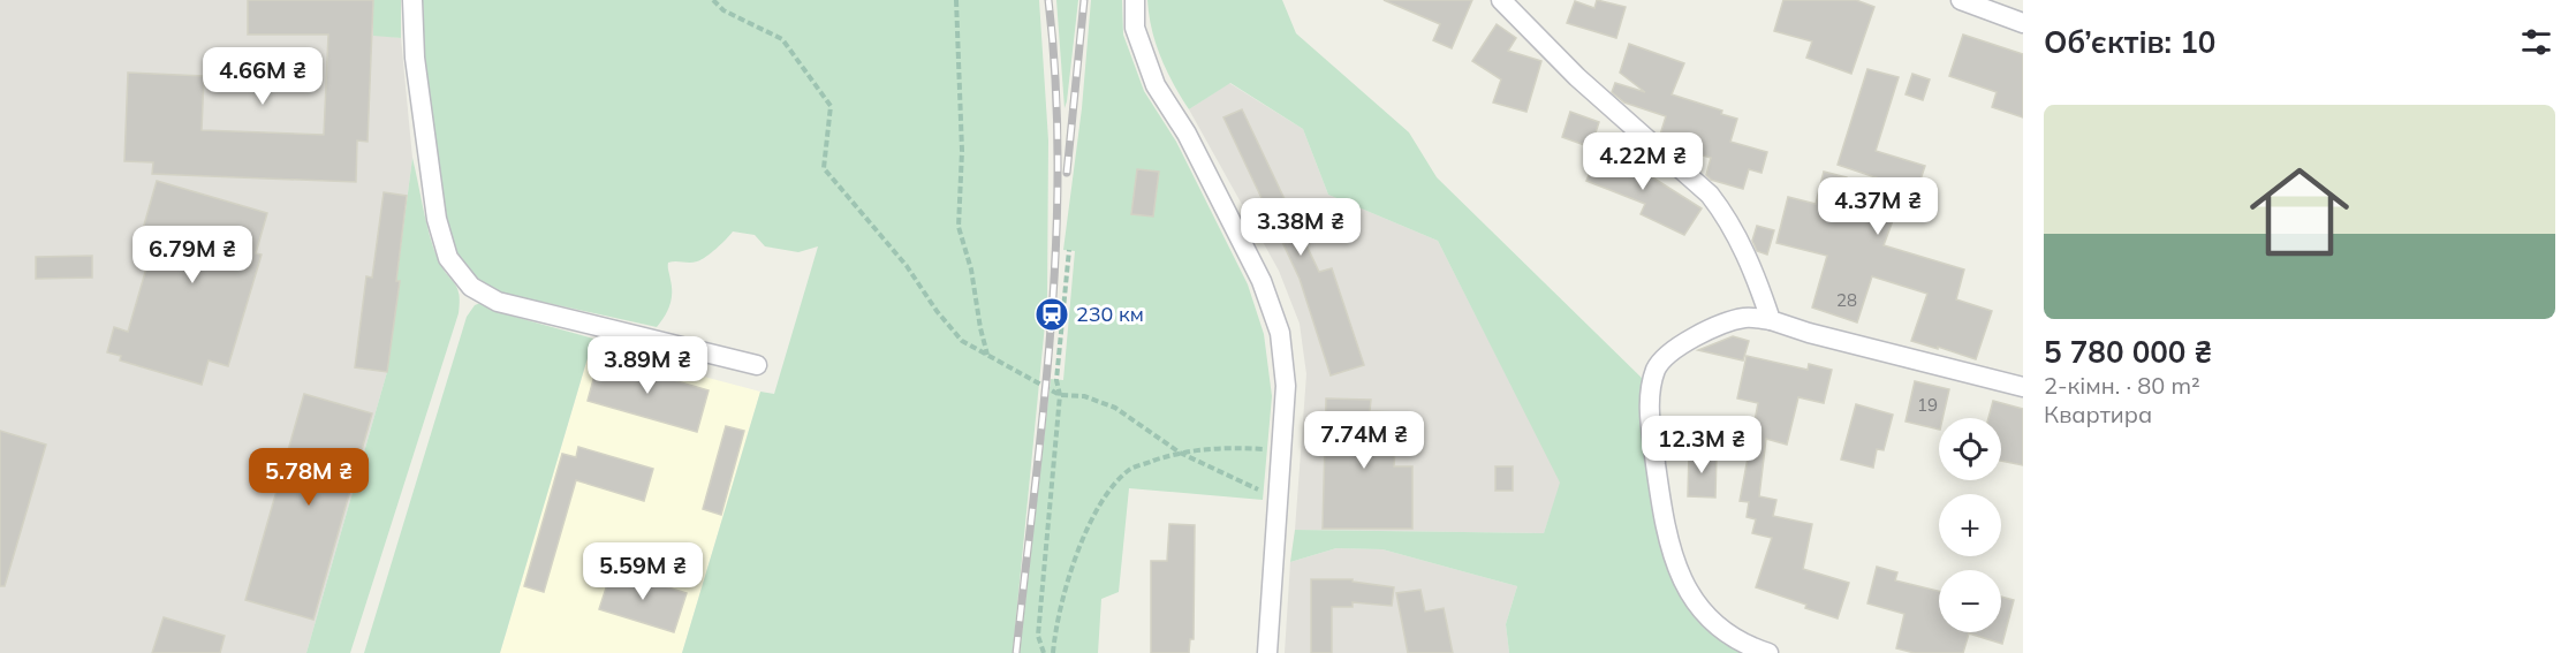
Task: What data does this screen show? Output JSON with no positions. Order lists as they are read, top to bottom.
{
  "places": {
    "station": ["230 км"]
  },
  "house_numbers": ["28", "19"],
  "page": {
    "heading": "Об’єктів: 10",
    "price": [
      "4.66M ₴",
      "4.22M ₴",
      "4.37M ₴",
      "3.38M ₴",
      "6.79M ₴",
      "3.89M ₴",
      "7.74M ₴",
      "12.3M ₴",
      "5.78M ₴",
      "5.59M ₴"
    ],
    "list": [
      {
        "name": "5 780 000 ₴",
        "note": "2-кімн. · 80 m² · Квартира"
      }
    ],
    "map_buttons": ["+", "−"]
  }
}
